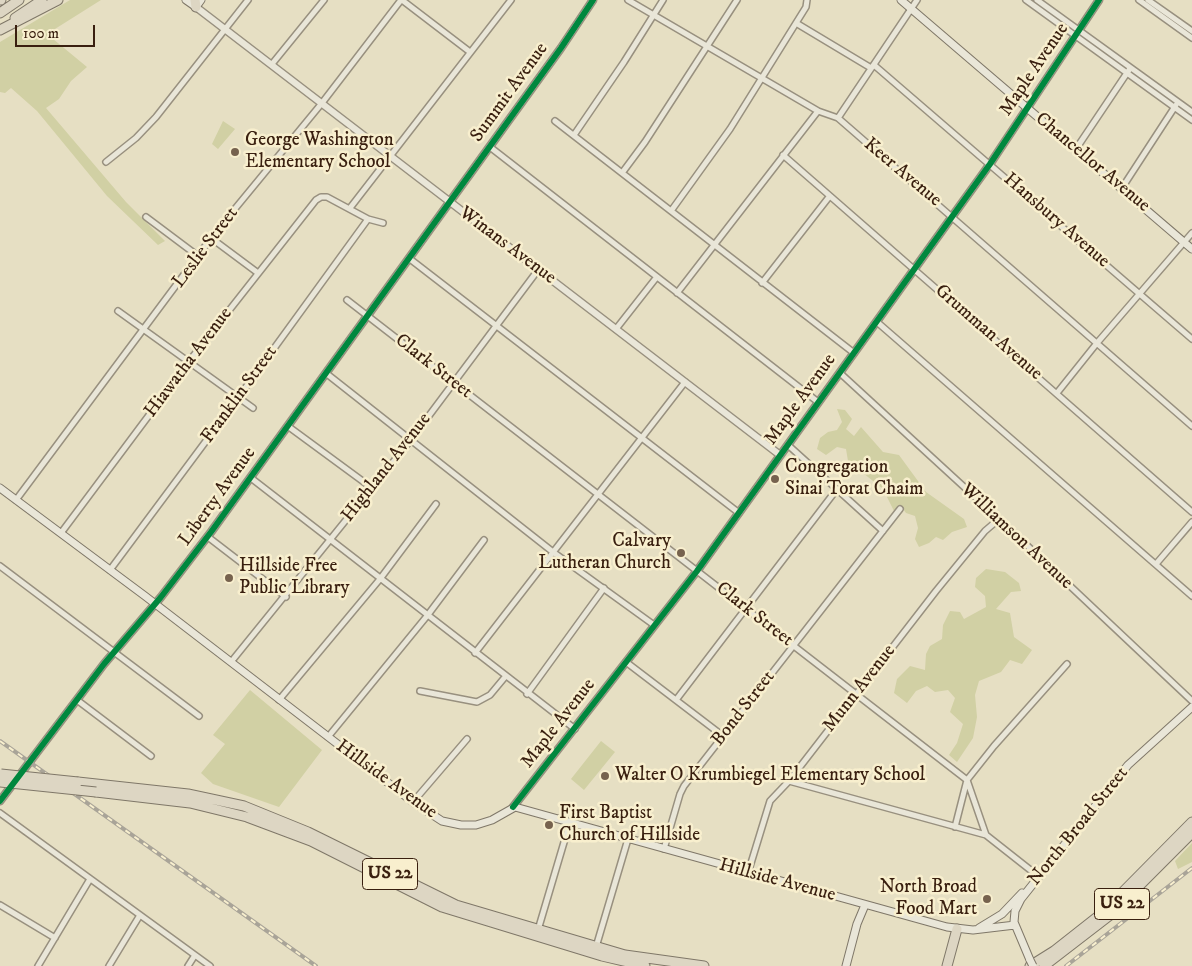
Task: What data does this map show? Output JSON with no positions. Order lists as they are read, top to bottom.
{
  "streets": {
    "highway": ["US 22"],
    "main road": [
      "Chancellor Avenue",
      "Winans Avenue",
      "Hillside Avenue",
      "North Broad Street"
    ],
    "street": [
      "Maple Avenue",
      "Summit Avenue",
      "Keer Avenue",
      "Hansbury Avenue",
      "Leslie Street",
      "Grumman Avenue",
      "Hiawatha Avenue",
      "Clark Street",
      "Franklin Street",
      "Highland Avenue",
      "Liberty Avenue",
      "Williamson Avenue",
      "Munn Avenue",
      "Bond Street"
    ]
  },
  "crossings": [
    ["Maple Avenue", "Chancellor Avenue"],
    ["Maple Avenue", "Keer Avenue"],
    ["Maple Avenue", "Hansbury Avenue"],
    ["Maple Avenue", "Winans Avenue"],
    ["Maple Avenue", "Grumman Avenue"],
    ["Maple Avenue", "Clark Street"],
    ["Maple Avenue", "Williamson Avenue"],
    ["Maple Avenue", "Hillside Avenue"],
    ["Summit Avenue", "Winans Avenue"],
    ["Summit Avenue", "Liberty Avenue"],
    ["Winans Avenue", "Leslie Street"],
    ["Winans Avenue", "Highland Avenue"],
    ["Winans Avenue", "Liberty Avenue"],
    ["Leslie Street", "Hillside Avenue"],
    ["Hiawatha Avenue", "Hillside Avenue"],
    ["Clark Street", "Highland Avenue"],
    ["Clark Street", "Liberty Avenue"],
    ["Clark Street", "Munn Avenue"],
    ["Clark Street", "Bond Street"],
    ["Franklin Street", "Hillside Avenue"],
    ["Highland Avenue", "Hillside Avenue"],
    ["Liberty Avenue", "Hillside Avenue"],
    ["Williamson Avenue", "Munn Avenue"],
    ["Munn Avenue", "Hillside Avenue"],
    ["Bond Street", "Hillside Avenue"],
    ["Hillside Avenue", "North Broad Street"]
  ],
  "places": [
    "George Washington Elementary School",
    "Congregation Sinai Torat Chaim",
    "Calvary Lutheran Church",
    "Hillside Free Public Library",
    "Walter O Krumbiegel Elementary School",
    "First Baptist Church of Hillside",
    "North Broad Food Mart"
  ],
  "scale_bar": "100 m"
}
